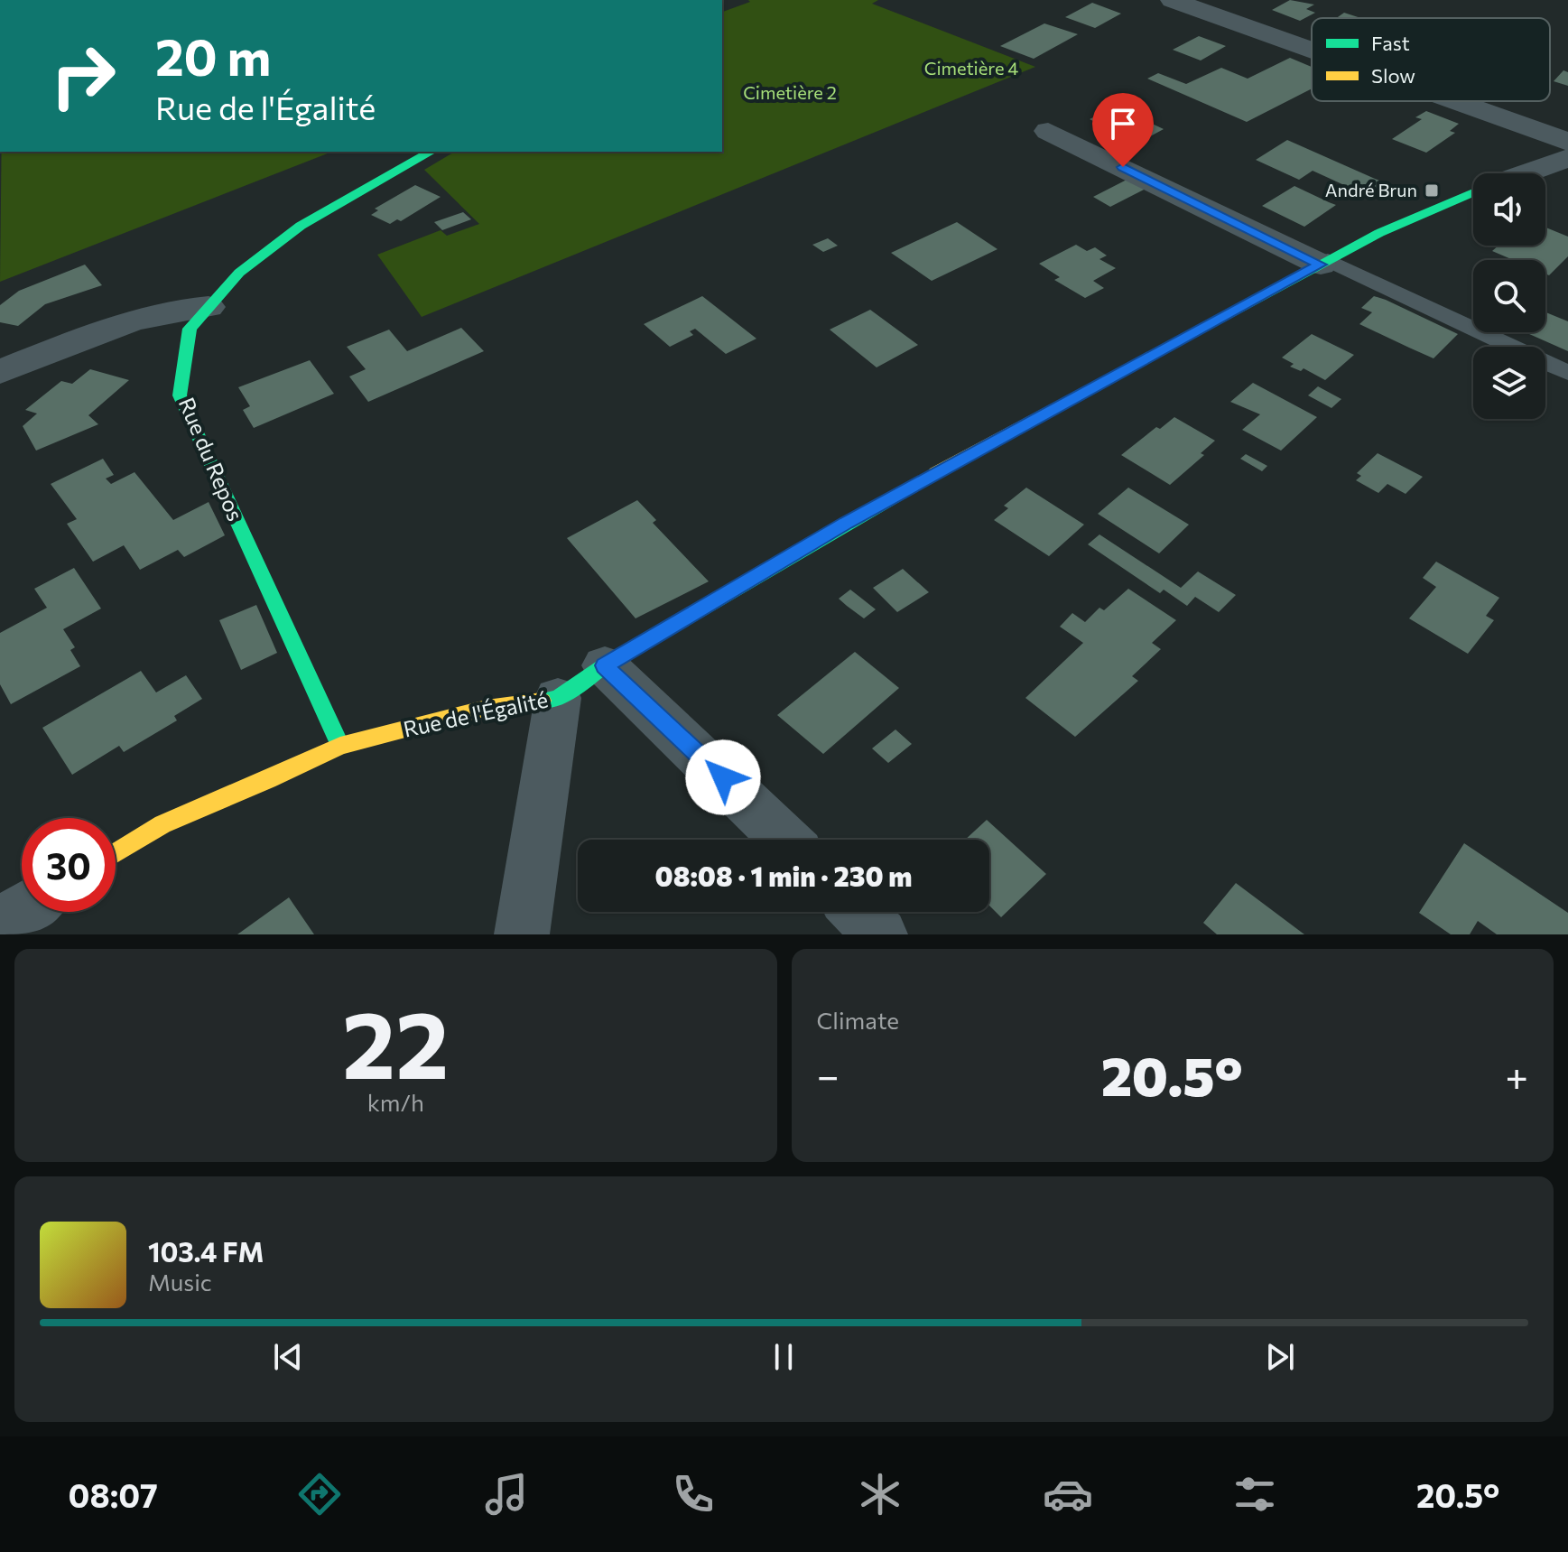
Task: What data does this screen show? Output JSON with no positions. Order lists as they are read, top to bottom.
{
  "streets": {
    "street": ["Rue du Repos", "Rue de l'Égalité"]
  },
  "crossings": [
    ["Rue du Repos", "Rue de l'Égalité"]
  ],
  "parks": ["Cimetière 4", "Cimetière 2"],
  "places": {
    "transit": ["André Brun"]
  },
  "legend": ["Fast", "Slow"],
  "page": {
    "turn": ["20 m", "Rue de l'Égalité"],
    "limit": "30",
    "trip": "08:08 · 1 min · 230 m",
    "tile": [
      ["22", "km/h"],
      "Climate"
    ],
    "heat": ["−", "20.5°", "+"],
    "song": ["103.4 FM", "Music"],
    "tabs": ["08:07", "20.5°"]
  }
}
